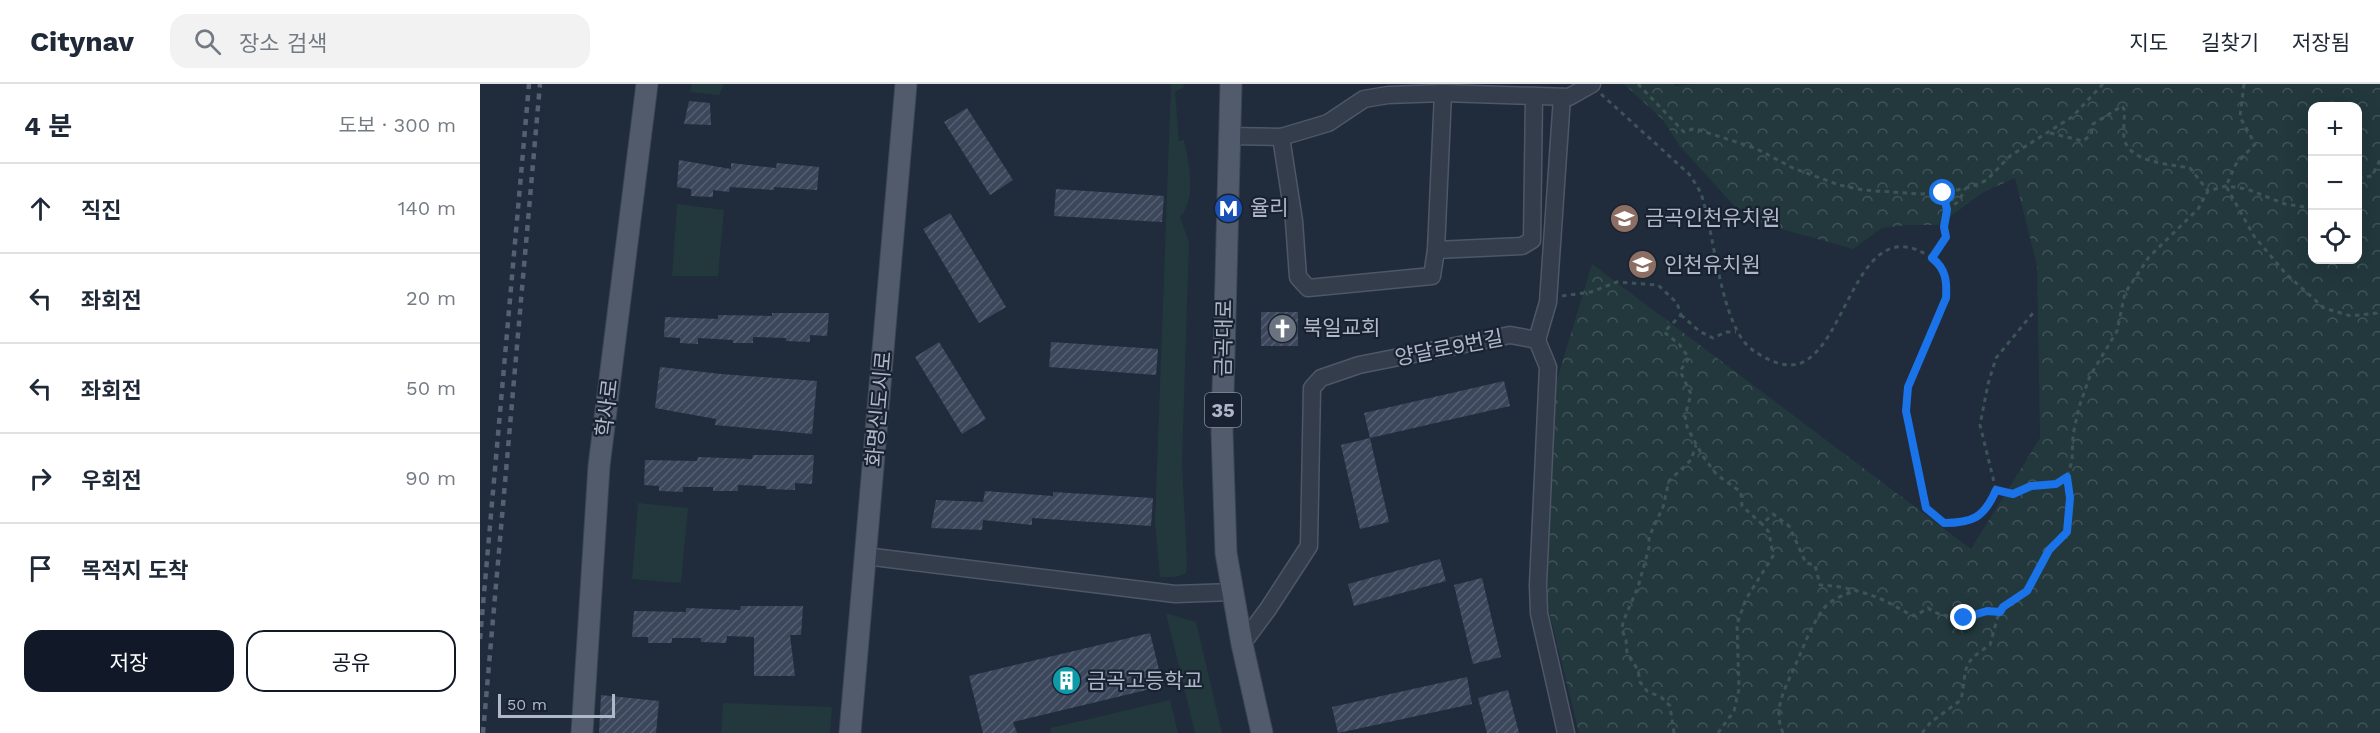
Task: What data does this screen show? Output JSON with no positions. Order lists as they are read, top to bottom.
{
  "streets": {
    "main road": [
      "금곡대로",
      "학사로",
      "화명신도시로",
      "35"
    ],
    "street": ["양달로9번길"]
  },
  "crossings": [
    ["금곡대로", "양달로9번길"]
  ],
  "places": {
    "metro station": ["율리"],
    "school or university": ["금곡인천유치원", "인천유치원"],
    "church": ["북일교회"],
    "building": ["금곡고등학교"]
  },
  "scale_bar": "50 m",
  "page": {
    "header": "Citynav",
    "search": "장소 검색",
    "nav": ["지도", "길찾기", "저장됨"],
    "heading": ["4 분", "도보 · 300 m"],
    "map_buttons": ["+", "−"],
    "list": [
      ["직진", "140 m"],
      ["좌회전", "20 m"],
      ["좌회전", "50 m"],
      ["우회전", "90 m"],
      "목적지 도착"
    ],
    "buttons": ["저장", "공유"],
    "scale": "50 m"
  }
}
